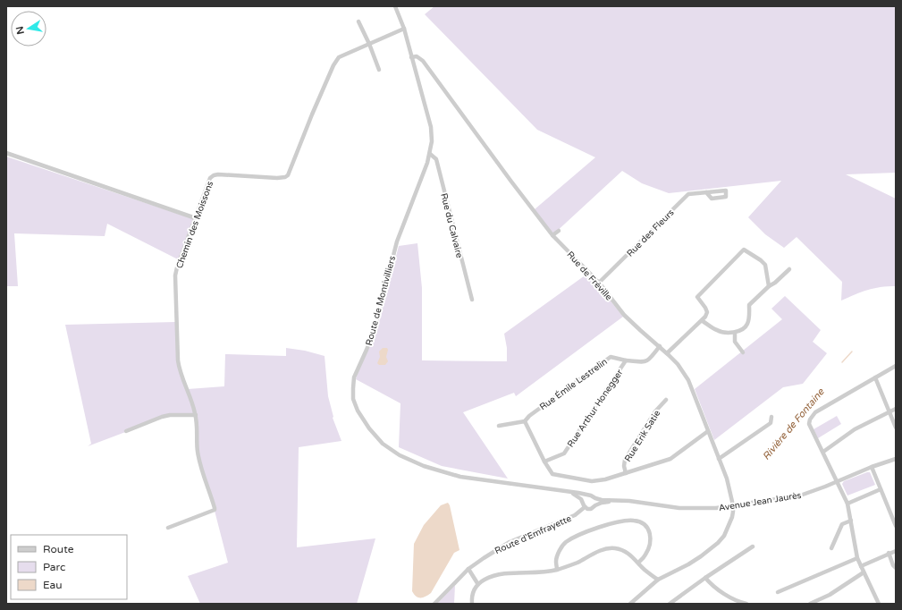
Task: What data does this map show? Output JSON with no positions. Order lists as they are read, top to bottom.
{
  "streets": {
    "street": [
      "Chemin des Moissons",
      "Rue du Calvaire",
      "Rue des Fleurs",
      "Rue de Fréville",
      "Route de Montivilliers",
      "Rue Émile Lestrelin",
      "Rue Arthur Honegger",
      "Rue Erik Satie",
      "Avenue Jean Jaurès",
      "Route d'Emfrayette"
    ]
  },
  "crossings": [
    ["Rue du Calvaire", "Route de Montivilliers"],
    ["Rue des Fleurs", "Rue de Fréville"],
    ["Rue de Fréville", "Route de Montivilliers"],
    ["Rue de Fréville", "Rue Arthur Honegger"],
    ["Rue de Fréville", "Avenue Jean Jaurès"],
    ["Route de Montivilliers", "Avenue Jean Jaurès"],
    ["Route de Montivilliers", "Route d'Emfrayette"],
    ["Rue Émile Lestrelin", "Rue Arthur Honegger"],
    ["Avenue Jean Jaurès", "Route d'Emfrayette"]
  ],
  "water": ["Rivière de Fontaine"],
  "legend": ["Route", "Parc", "Eau"],
  "north": "left"
}
